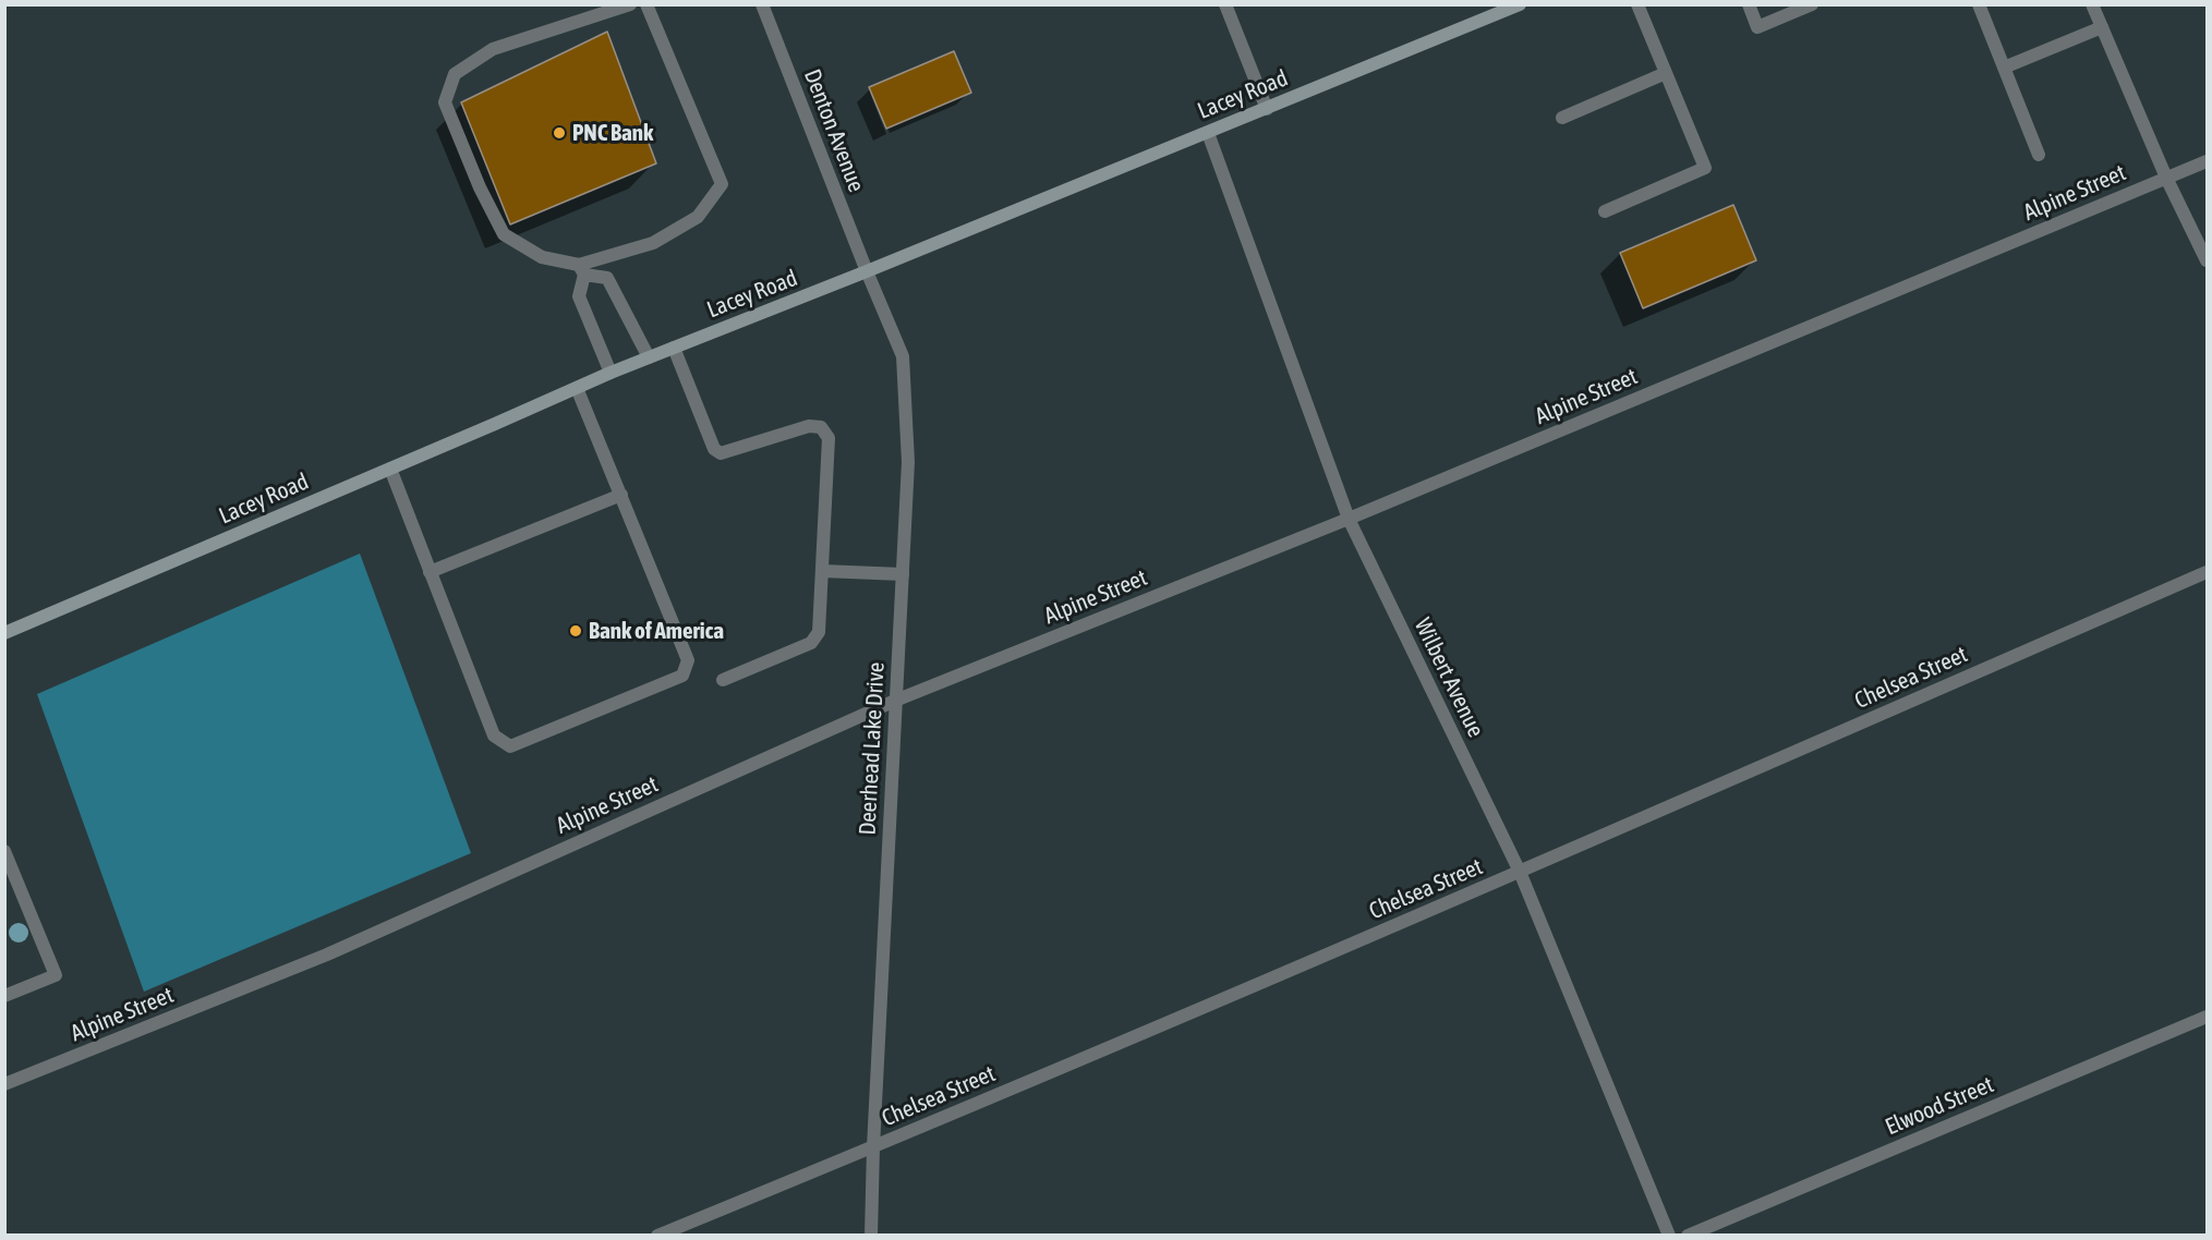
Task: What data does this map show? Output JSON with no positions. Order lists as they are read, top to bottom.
{
  "streets": {
    "main road": ["Lacey Road"],
    "street": [
      "Denton Avenue",
      "Alpine Street",
      "Wilbert Avenue",
      "Chelsea Street",
      "Deerhead Lake Drive",
      "Elwood Street"
    ]
  },
  "crossings": [
    ["Lacey Road", "Denton Avenue"],
    ["Lacey Road", "Wilbert Avenue"],
    ["Lacey Road", "Deerhead Lake Drive"],
    ["Denton Avenue", "Deerhead Lake Drive"],
    ["Alpine Street", "Wilbert Avenue"],
    ["Alpine Street", "Deerhead Lake Drive"],
    ["Wilbert Avenue", "Chelsea Street"],
    ["Chelsea Street", "Deerhead Lake Drive"]
  ],
  "places": ["PNC Bank", "Bank of America"]
}
